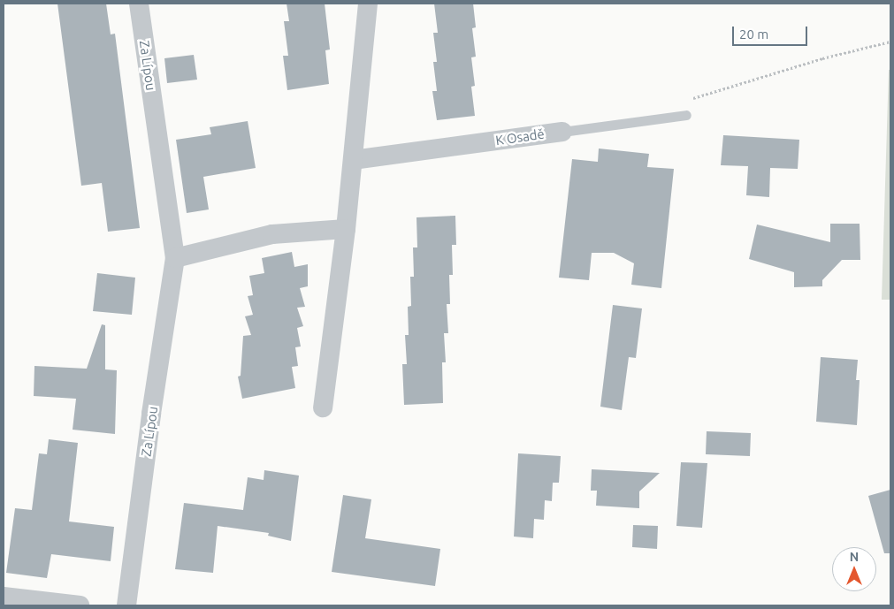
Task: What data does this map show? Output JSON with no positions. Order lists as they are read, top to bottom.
{
  "streets": {
    "street": ["Za Lípou", "K Osadě"]
  },
  "scale_bar": "20 m",
  "north": "top"
}
